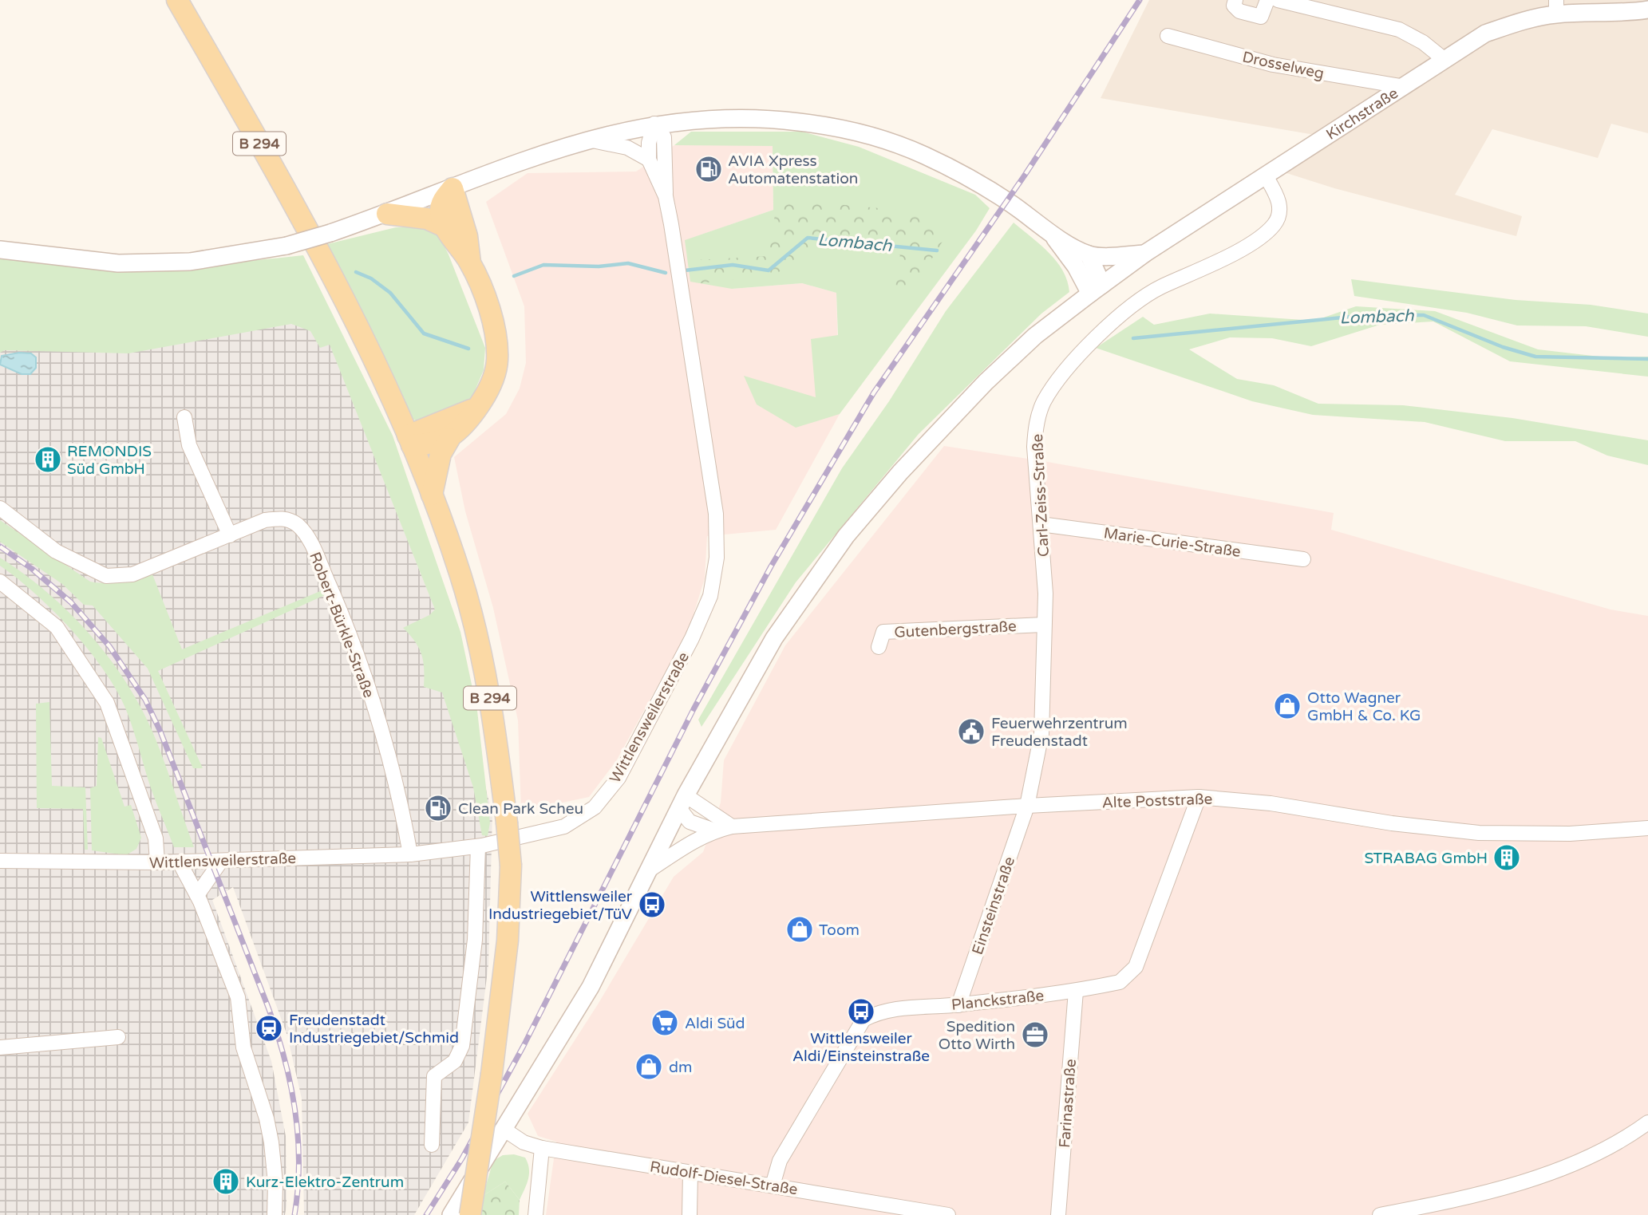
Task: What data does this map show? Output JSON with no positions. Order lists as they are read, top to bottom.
{
  "streets": {
    "main road": ["B 294"],
    "street": [
      "Drosselweg",
      "Kirchstraße",
      "Carl-Zeiss-Straße",
      "Marie-Curie-Straße",
      "Robert-Bürkle-Straße",
      "Gutenbergstraße",
      "Wittlensweilerstraße",
      "Alte Poststraße",
      "Einsteinstraße",
      "Planckstraße",
      "Farinastraße",
      "Rudolf-Diesel-Straße"
    ]
  },
  "crossings": [
    ["Drosselweg", "Kirchstraße"],
    ["Kirchstraße", "Carl-Zeiss-Straße"],
    ["Kirchstraße", "Alte Poststraße"],
    ["Kirchstraße", "Rudolf-Diesel-Straße"],
    ["Carl-Zeiss-Straße", "Marie-Curie-Straße"],
    ["Carl-Zeiss-Straße", "Gutenbergstraße"],
    ["Carl-Zeiss-Straße", "Alte Poststraße"],
    ["Carl-Zeiss-Straße", "Einsteinstraße"],
    ["Robert-Bürkle-Straße", "Wittlensweilerstraße"],
    ["Alte Poststraße", "Einsteinstraße"],
    ["Alte Poststraße", "Planckstraße"],
    ["Einsteinstraße", "Planckstraße"],
    ["Planckstraße", "Farinastraße"],
    ["Planckstraße", "Rudolf-Diesel-Straße"]
  ],
  "water": ["Lombach"],
  "places": {
    "fuel station": ["AVIA Xpress Automatenstation", "Clean Park Scheu"],
    "building": ["REMONDIS Süd GmbH", "STRABAG GmbH", "Kurz-Elektro-Zentrum"],
    "shop": ["Otto Wagner GmbH & Co. KG", "Toom", "dm"],
    "public building": ["Feuerwehrzentrum Freudenstadt"],
    "bus stop": ["Wittlensweiler Industriegebiet/TüV", "Wittlensweiler Aldi/Einsteinstraße"],
    "supermarket": ["Aldi Süd"],
    "station": ["Freudenstadt Industriegebiet/Schmid"],
    "office": ["Spedition Otto Wirth"]
  }
}
